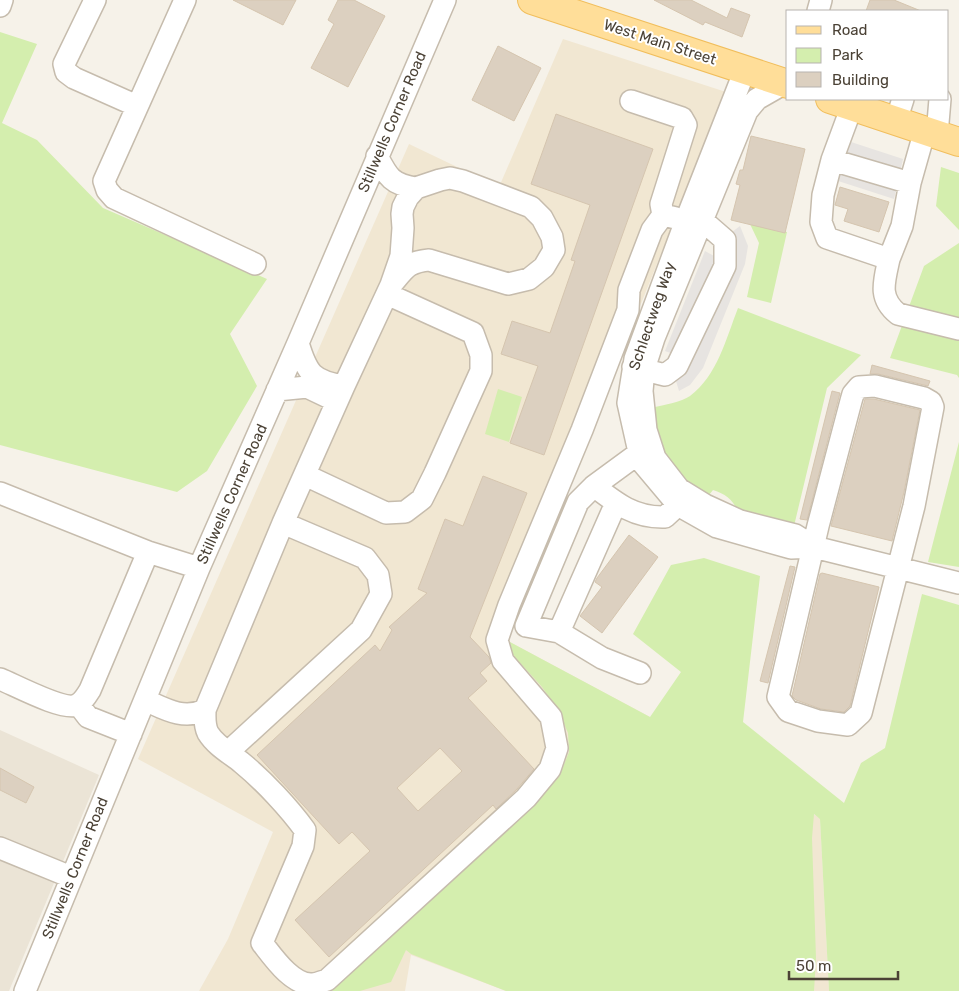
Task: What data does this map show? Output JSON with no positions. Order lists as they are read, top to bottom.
{
  "streets": {
    "main road": ["West Main Street"],
    "street": ["Stillwells Corner Road", "Schlectweg Way"]
  },
  "crossings": [
    ["West Main Street", "Schlectweg Way"]
  ],
  "legend": ["Road", "Park", "Building"],
  "scale_bar": "50 m"
}
